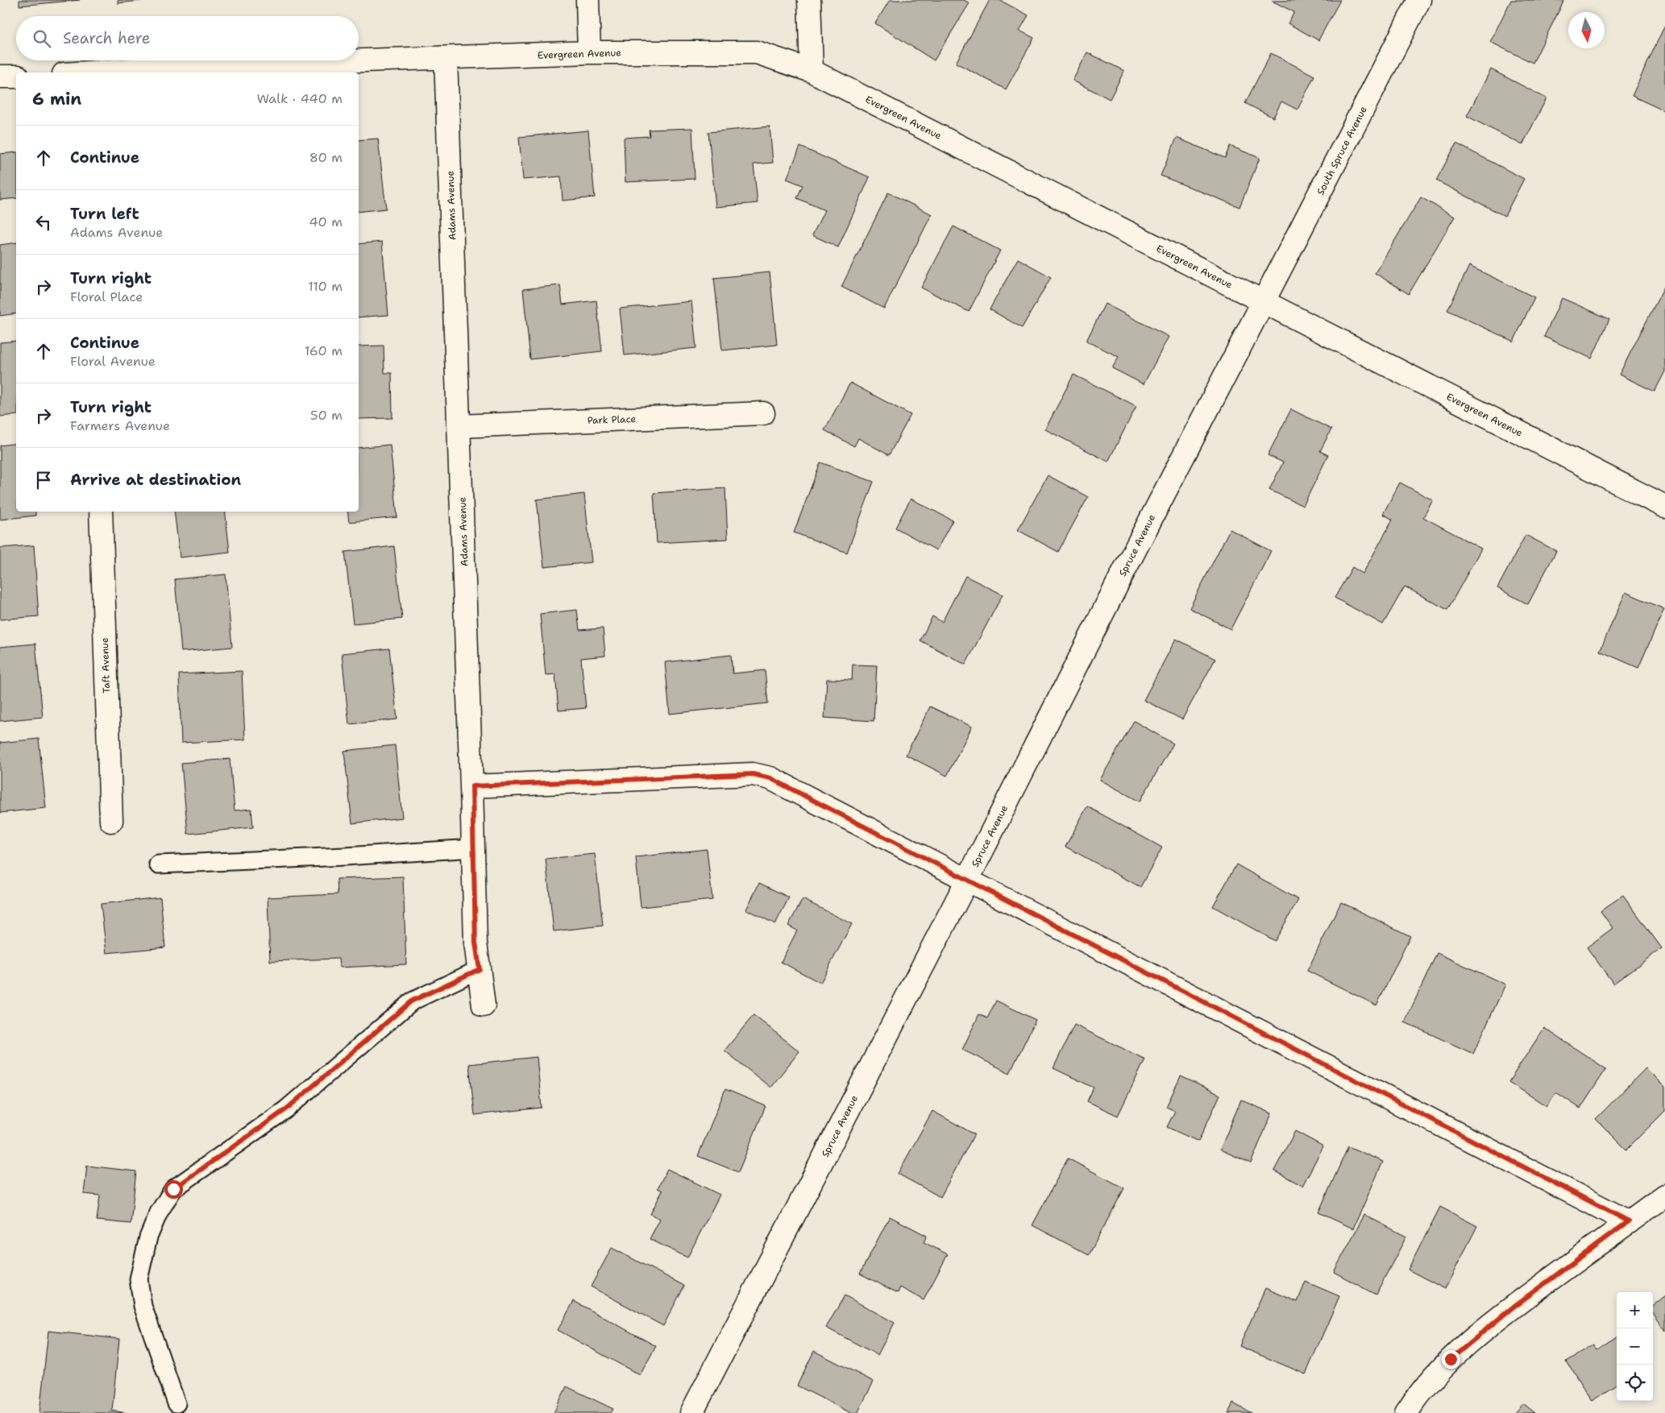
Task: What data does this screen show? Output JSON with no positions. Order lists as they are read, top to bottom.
{
  "streets": {
    "street": [
      "Evergreen Avenue",
      "South Spruce Avenue",
      "Adams Avenue",
      "Park Place",
      "Spruce Avenue",
      "Taft Avenue"
    ]
  },
  "crossings": [
    ["Evergreen Avenue", "South Spruce Avenue"],
    ["Evergreen Avenue", "Adams Avenue"],
    ["Evergreen Avenue", "Spruce Avenue"],
    ["South Spruce Avenue", "Spruce Avenue"],
    ["Adams Avenue", "Park Place"]
  ],
  "north": "bottom",
  "page": {
    "search": "Search here",
    "heading": ["6 min", "Walk · 440 m"],
    "list": [
      ["Continue", "80 m"],
      ["Turn left", "Adams Avenue", "40 m"],
      ["Turn right", "Floral Place", "110 m"],
      ["Continue", "Floral Avenue", "160 m"],
      ["Turn right", "Farmers Avenue", "50 m"],
      "Arrive at destination"
    ],
    "map_buttons": ["+", "−"]
  }
}
